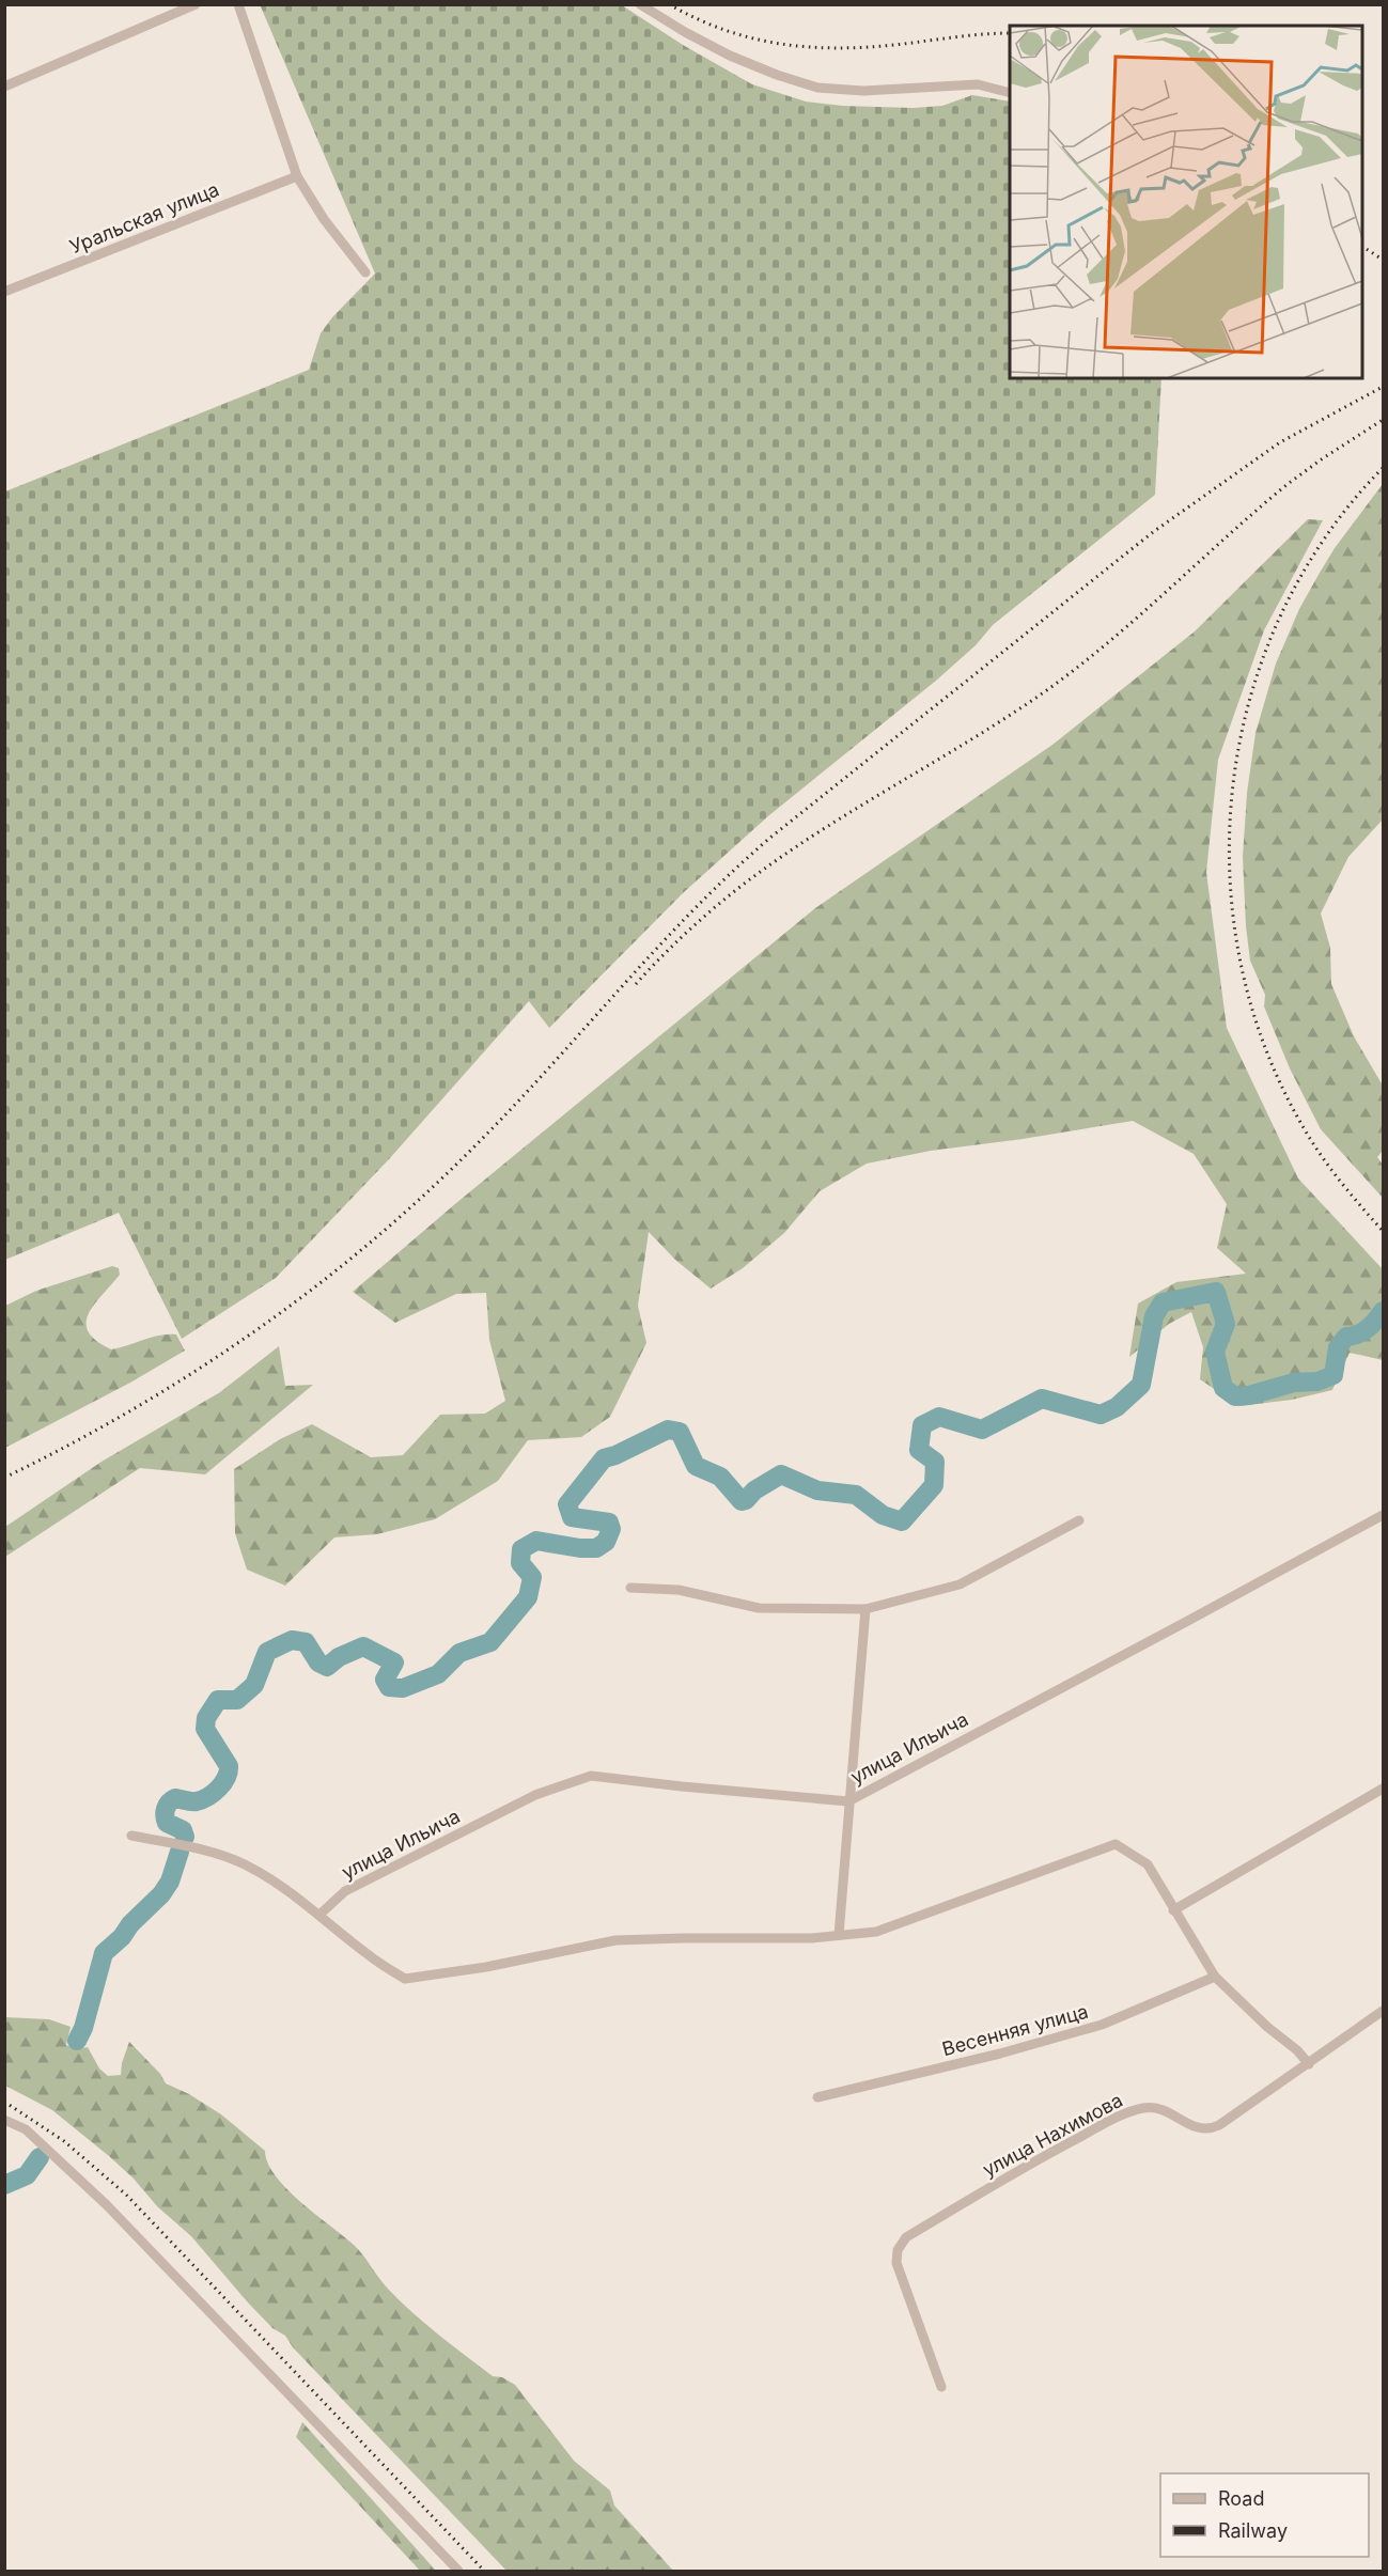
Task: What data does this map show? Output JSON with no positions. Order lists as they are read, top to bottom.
{
  "streets": {
    "street": [
      "Уральская улица",
      "улица Ильича",
      "Весенняя улица",
      "улица Нахимова"
    ]
  },
  "legend": ["Road", "Railway"]
}
